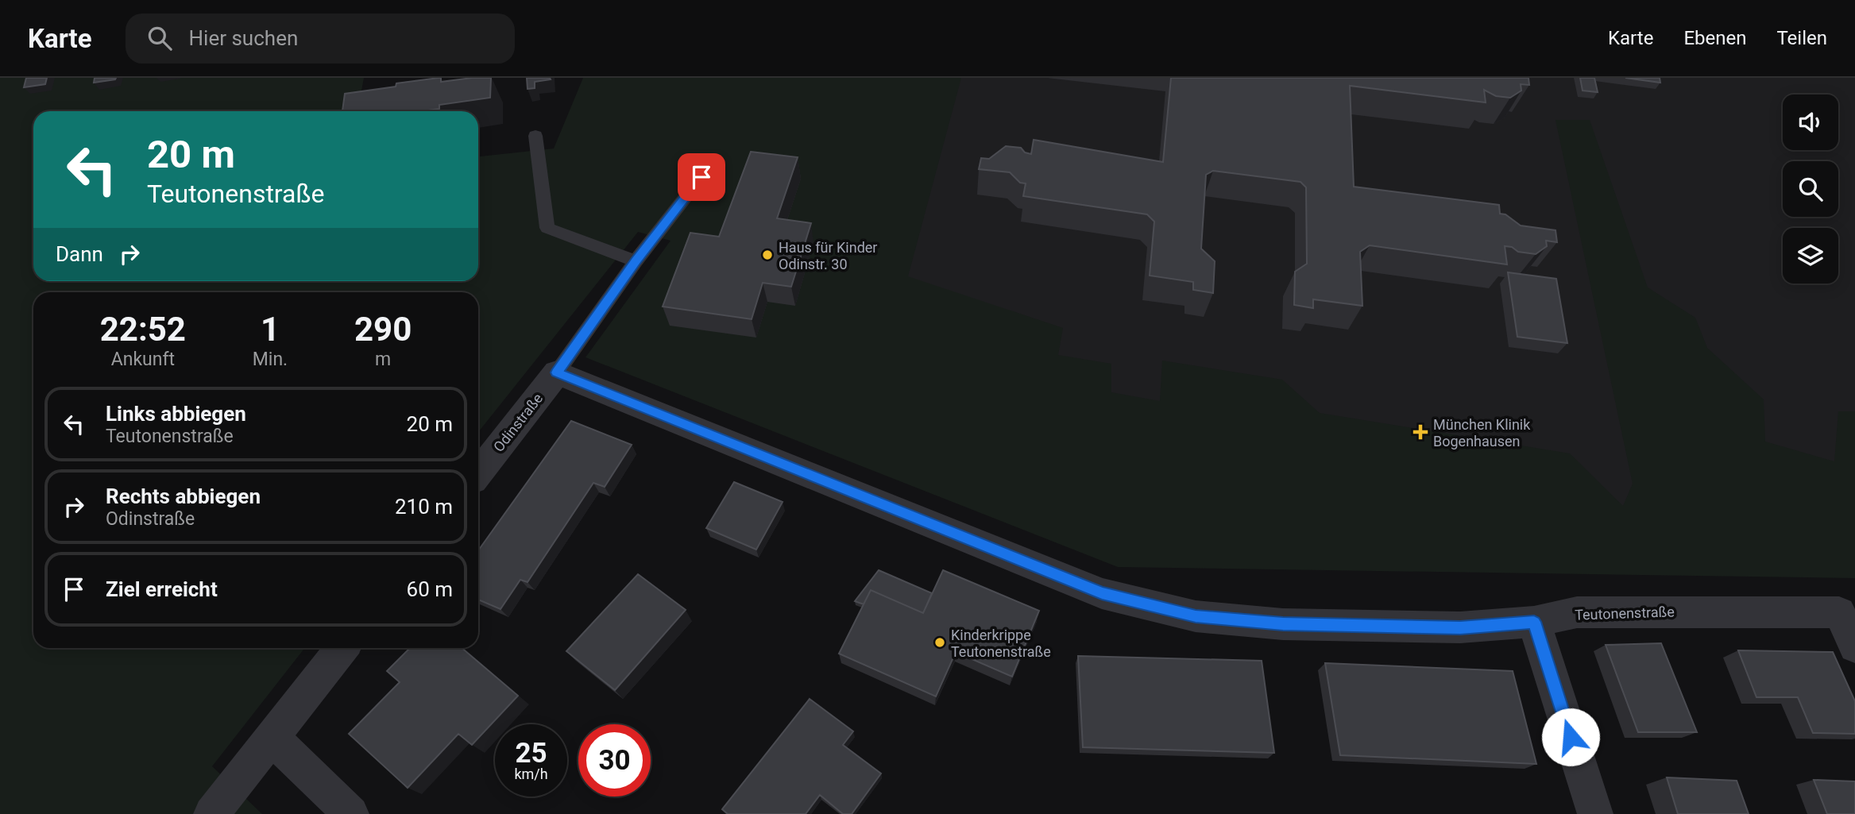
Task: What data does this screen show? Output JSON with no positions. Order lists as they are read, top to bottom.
{
  "streets": {
    "street": ["Odinstraße", "Teutonenstraße"]
  },
  "crossings": [
    ["Odinstraße", "Teutonenstraße"]
  ],
  "places": {
    "other": ["Haus für Kinder Odinstr. 30", "Kinderkrippe Teutonenstraße"],
    "health": ["München Klinik Bogenhausen"]
  },
  "page": {
    "header": "Karte",
    "search": "Hier suchen",
    "nav": ["Karte", "Ebenen", "Teilen"],
    "turn": ["20 m", "Teutonenstraße"],
    "then": "Dann",
    "eta": [
      "22:52",
      "Ankunft",
      "1",
      "Min.",
      "290",
      "m"
    ],
    "list": [
      {
        "name": "Links abbiegen",
        "note": "Teutonenstraße",
        "value": "20 m"
      },
      {
        "name": "Rechts abbiegen",
        "note": "Odinstraße",
        "value": "210 m"
      },
      {
        "name": "Ziel erreicht",
        "value": "60 m"
      }
    ],
    "speed": "25 km/h",
    "limit": "30"
  }
}
